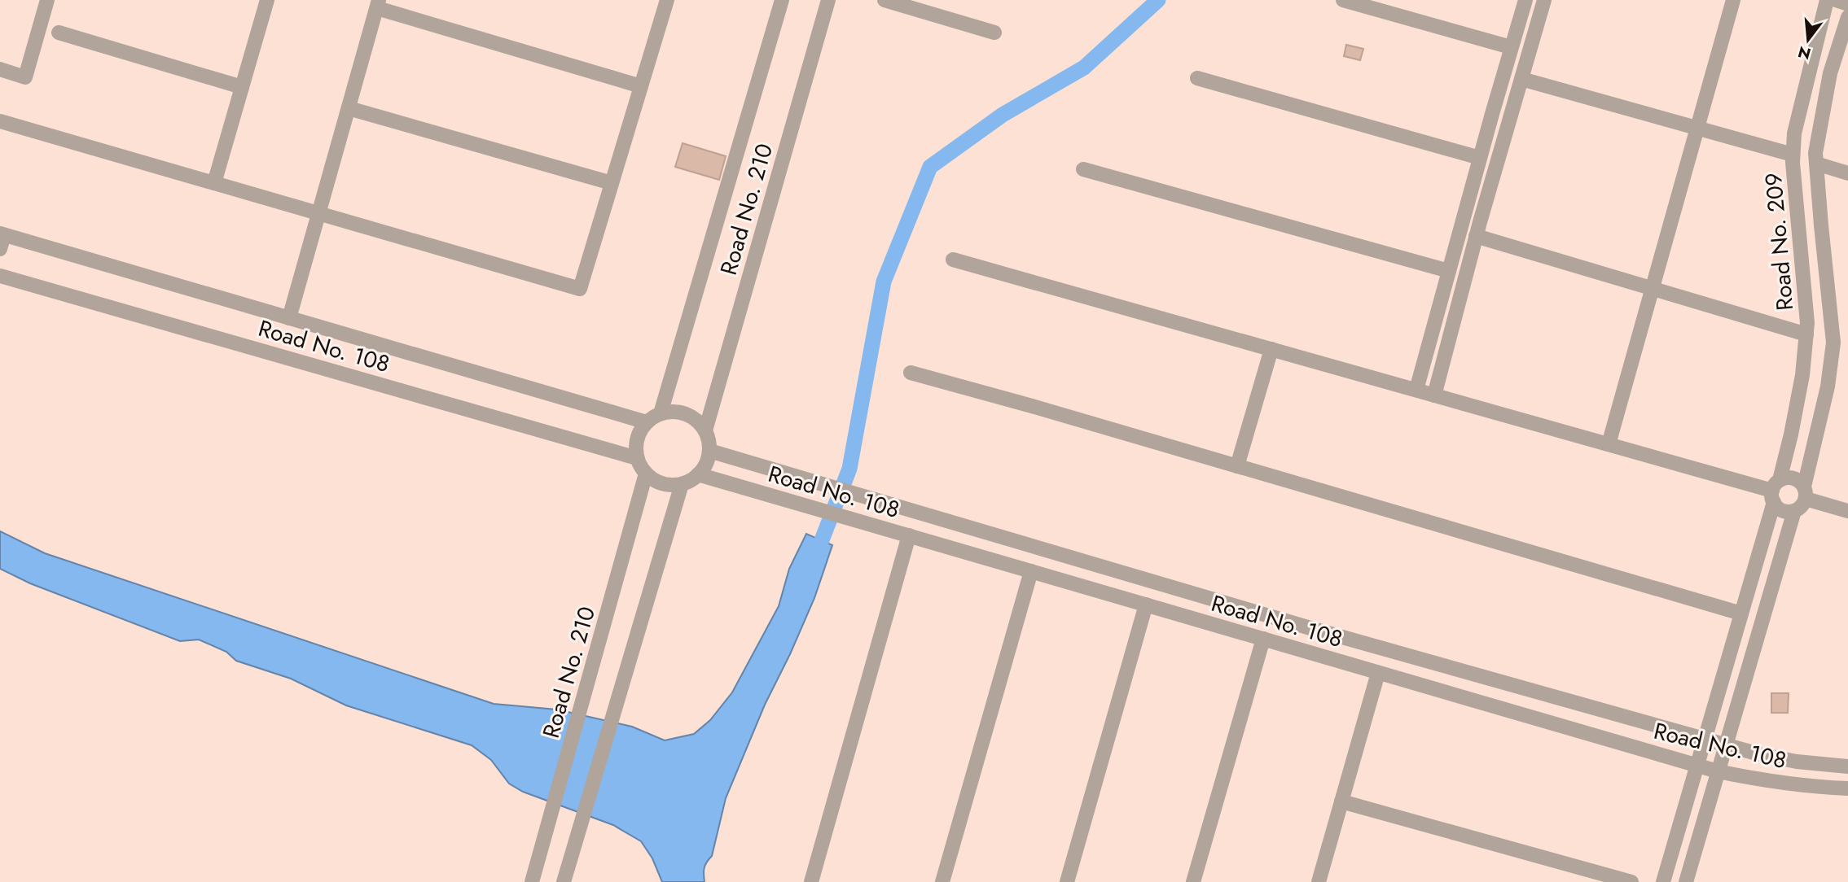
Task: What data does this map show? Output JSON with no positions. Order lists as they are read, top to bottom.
{
  "streets": {
    "street": ["Road No. 210", "Road No. 209", "Road No. 108"]
  },
  "crossings": [
    ["Road No. 210", "Road No. 108"],
    ["Road No. 209", "Road No. 108"]
  ],
  "north": "bottom"
}
